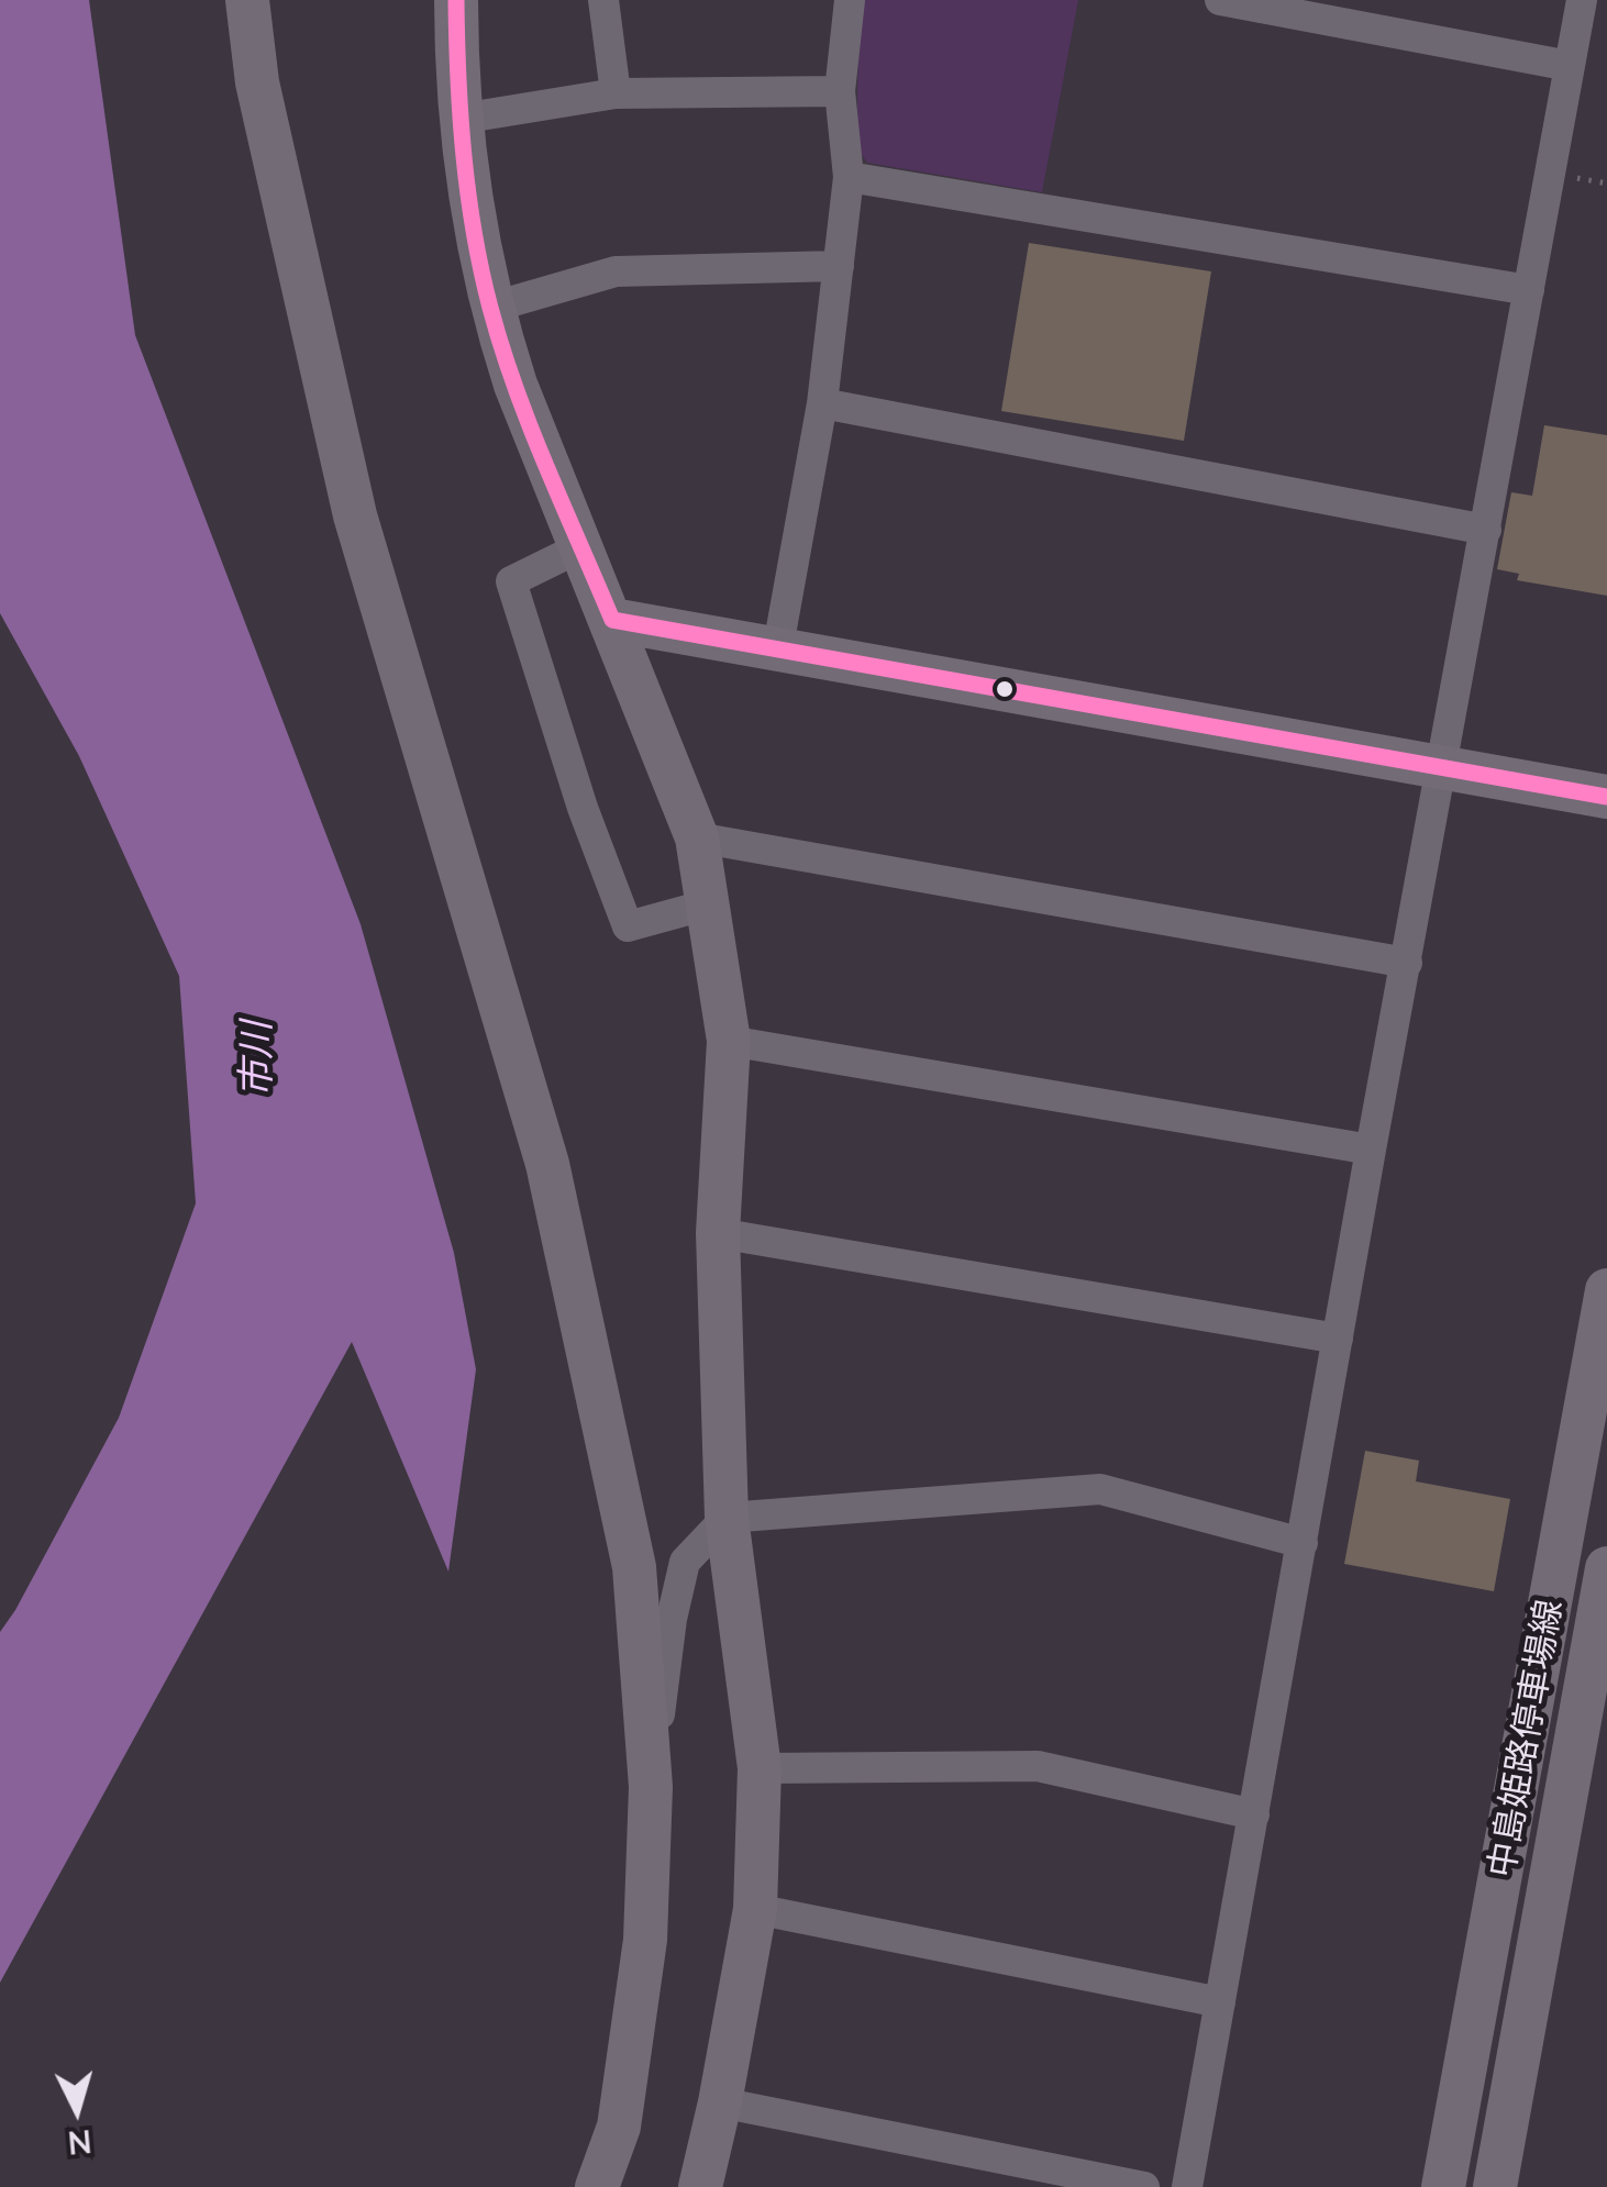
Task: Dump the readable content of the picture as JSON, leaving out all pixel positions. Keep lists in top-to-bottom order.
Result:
{
  "streets": {
    "street": ["中島姫路停車場線"]
  },
  "water": ["市川"],
  "north": "bottom"
}
